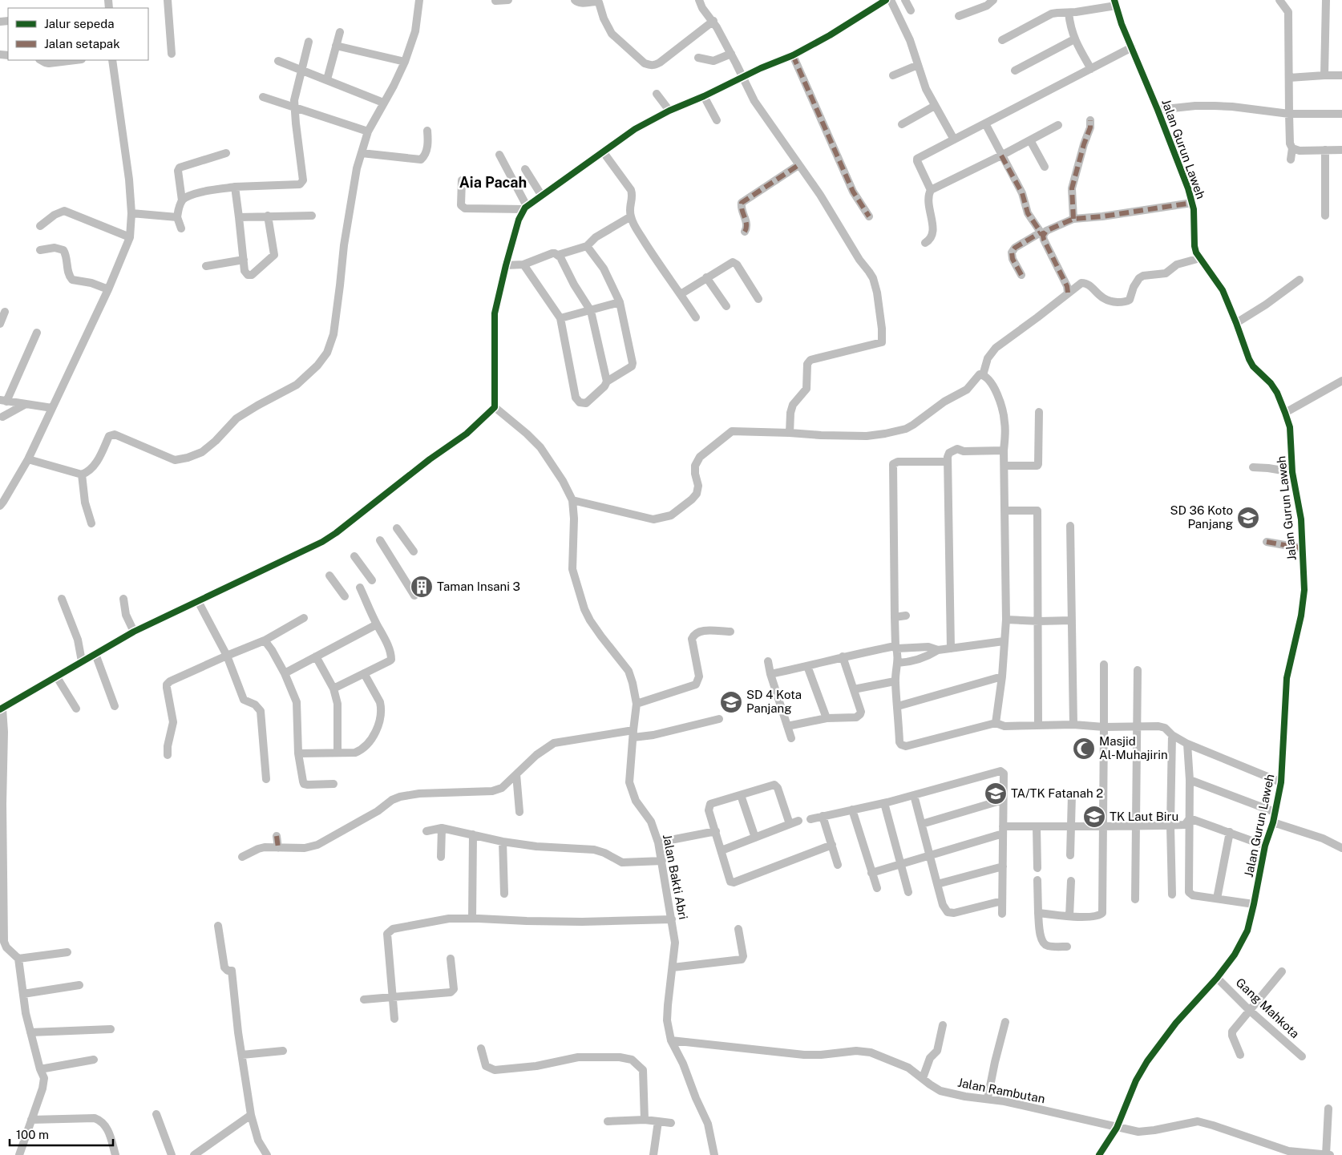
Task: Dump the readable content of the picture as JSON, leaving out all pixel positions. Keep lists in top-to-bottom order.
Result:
{
  "streets": {
    "street": [
      "Jalan Gurun Laweh",
      "Jalan Bakti Abri",
      "Gang Mahkota",
      "Jalan Rambutan"
    ]
  },
  "crossings": [
    ["Jalan Gurun Laweh", "Gang Mahkota"],
    ["Jalan Gurun Laweh", "Jalan Rambutan"],
    ["Jalan Bakti Abri", "Jalan Rambutan"]
  ],
  "districts": ["Aia Pacah"],
  "places": {
    "school or university": [
      "SD 36 Koto Panjang",
      "SD 4 Kota Panjang",
      "TA/TK Fatanah 2",
      "TK Laut Biru"
    ],
    "building": ["Taman Insani 3"],
    "mosque": ["Masjid Al-Muhajirin"]
  },
  "legend": ["Jalur sepeda", "Jalan setapak"],
  "scale_bar": "100 m"
}
